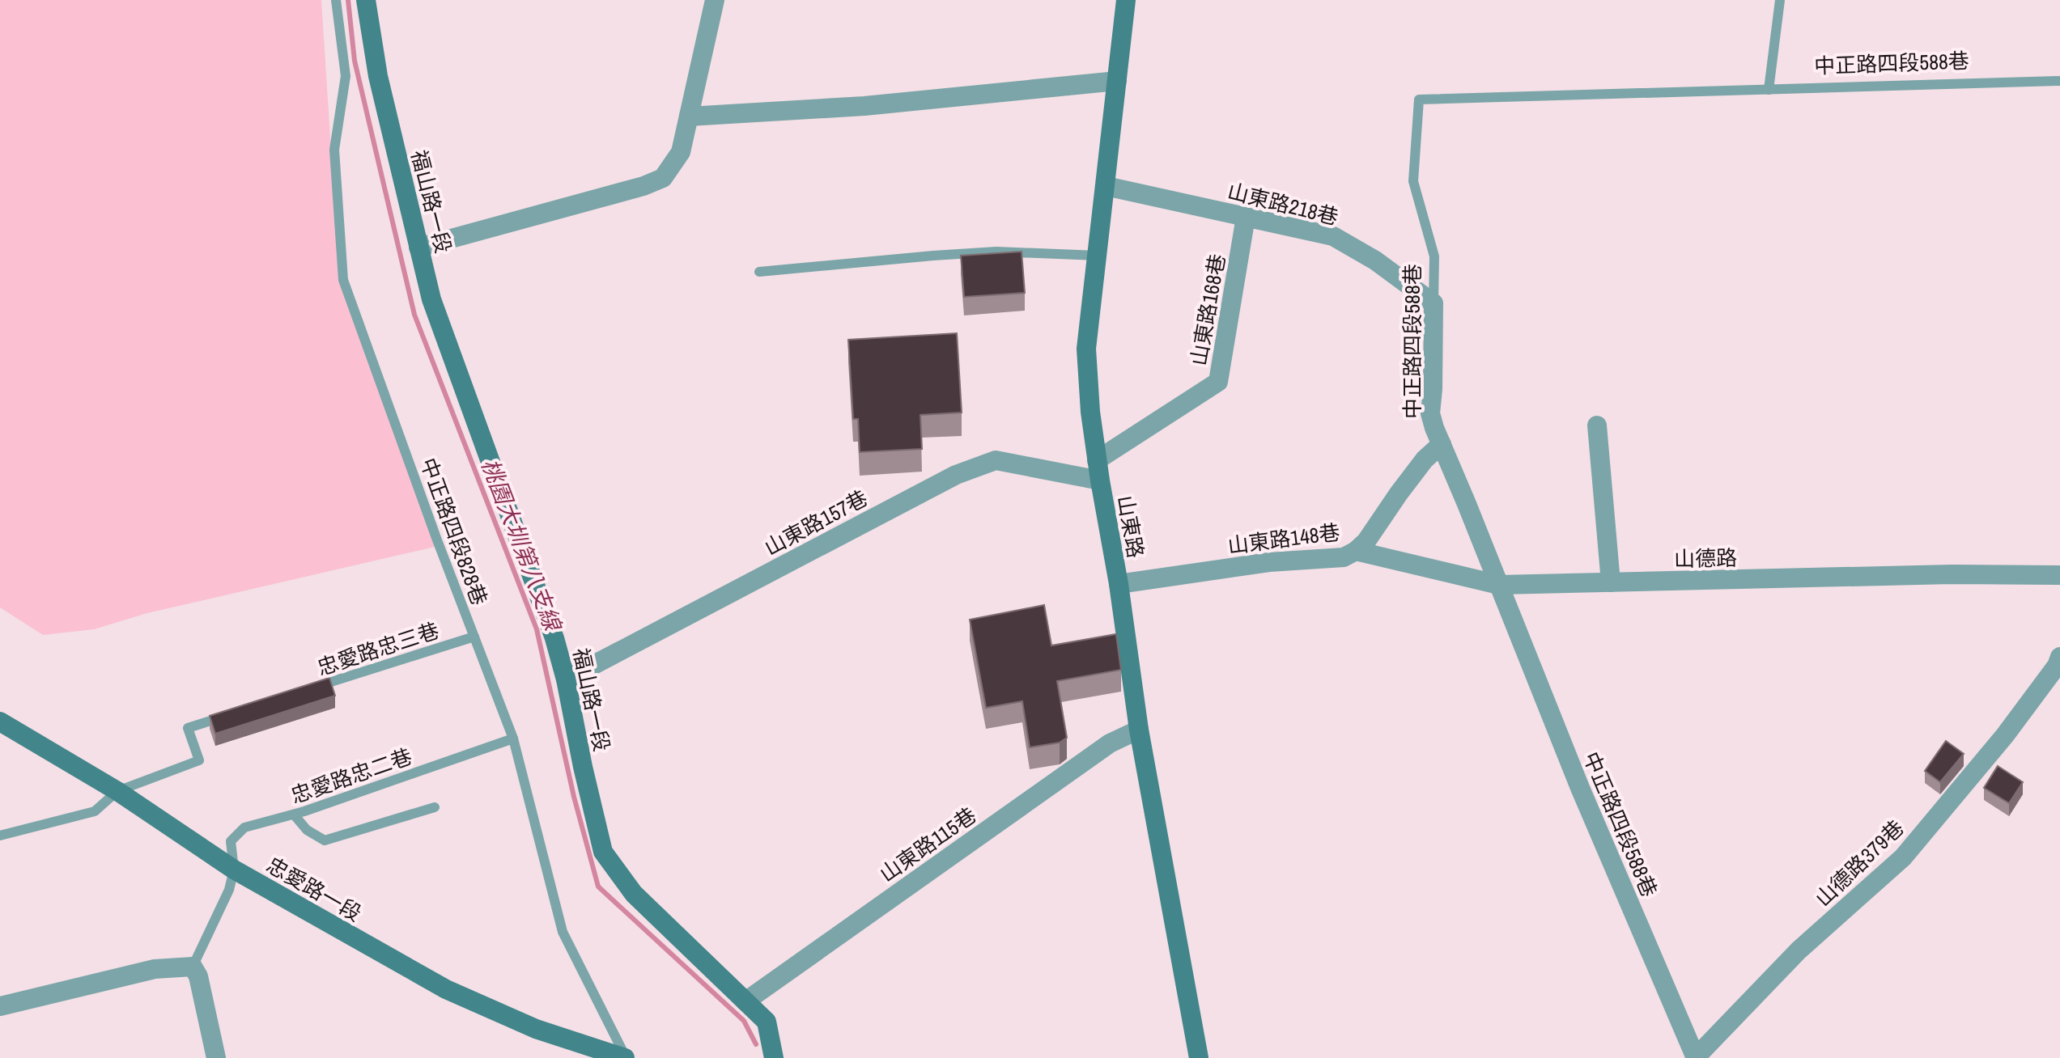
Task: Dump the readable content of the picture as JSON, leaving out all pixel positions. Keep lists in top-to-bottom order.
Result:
{
  "streets": {
    "street": [
      "中正路四段588巷",
      "福山路一段",
      "山東路218巷",
      "山東路168巷",
      "山東路157巷",
      "山東路",
      "山東路148巷",
      "山德路",
      "山東路115巷",
      "山德路379巷",
      "忠愛路一段"
    ],
    "lane": ["中正路四段828巷", "忠愛路忠三巷", "忠愛路忠二巷"]
  },
  "crossings": [
    ["中正路四段588巷", "山東路218巷"],
    ["中正路四段588巷", "山東路148巷"],
    ["中正路四段588巷", "山德路"],
    ["中正路四段588巷", "山德路379巷"],
    ["福山路一段", "山東路157巷"],
    ["福山路一段", "山東路115巷"],
    ["山東路218巷", "山東路168巷"],
    ["山東路218巷", "山東路"],
    ["山東路168巷", "山東路"],
    ["山東路157巷", "山東路"],
    ["山東路", "山東路148巷"],
    ["山東路", "山東路115巷"],
    ["中正路四段828巷", "忠愛路忠三巷"],
    ["中正路四段828巷", "忠愛路忠二巷"],
    ["中正路四段828巷", "忠愛路一段"],
    ["山東路148巷", "山德路"],
    ["忠愛路忠二巷", "忠愛路一段"]
  ],
  "water": ["桃園大圳第八支線"]
}
